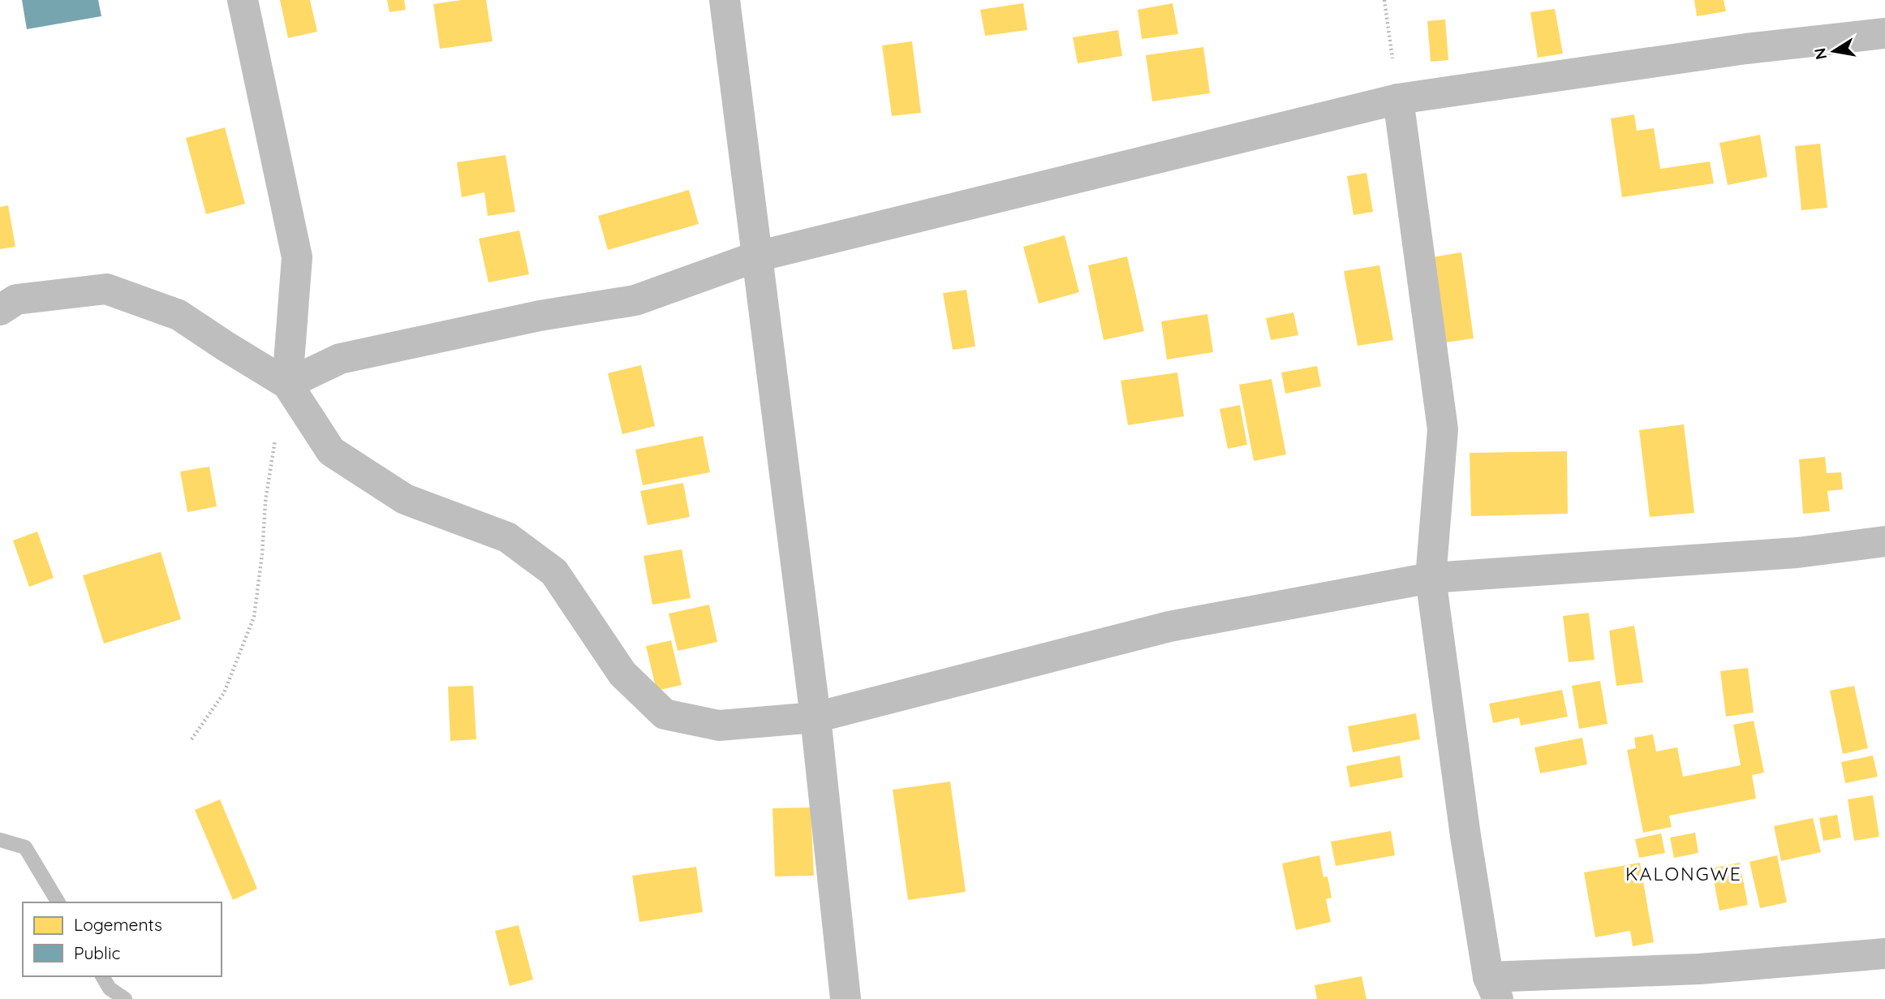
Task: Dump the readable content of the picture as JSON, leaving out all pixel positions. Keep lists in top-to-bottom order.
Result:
{
  "districts": ["KALONGWE"],
  "legend": ["Logements", "Public"],
  "north": "left"
}
